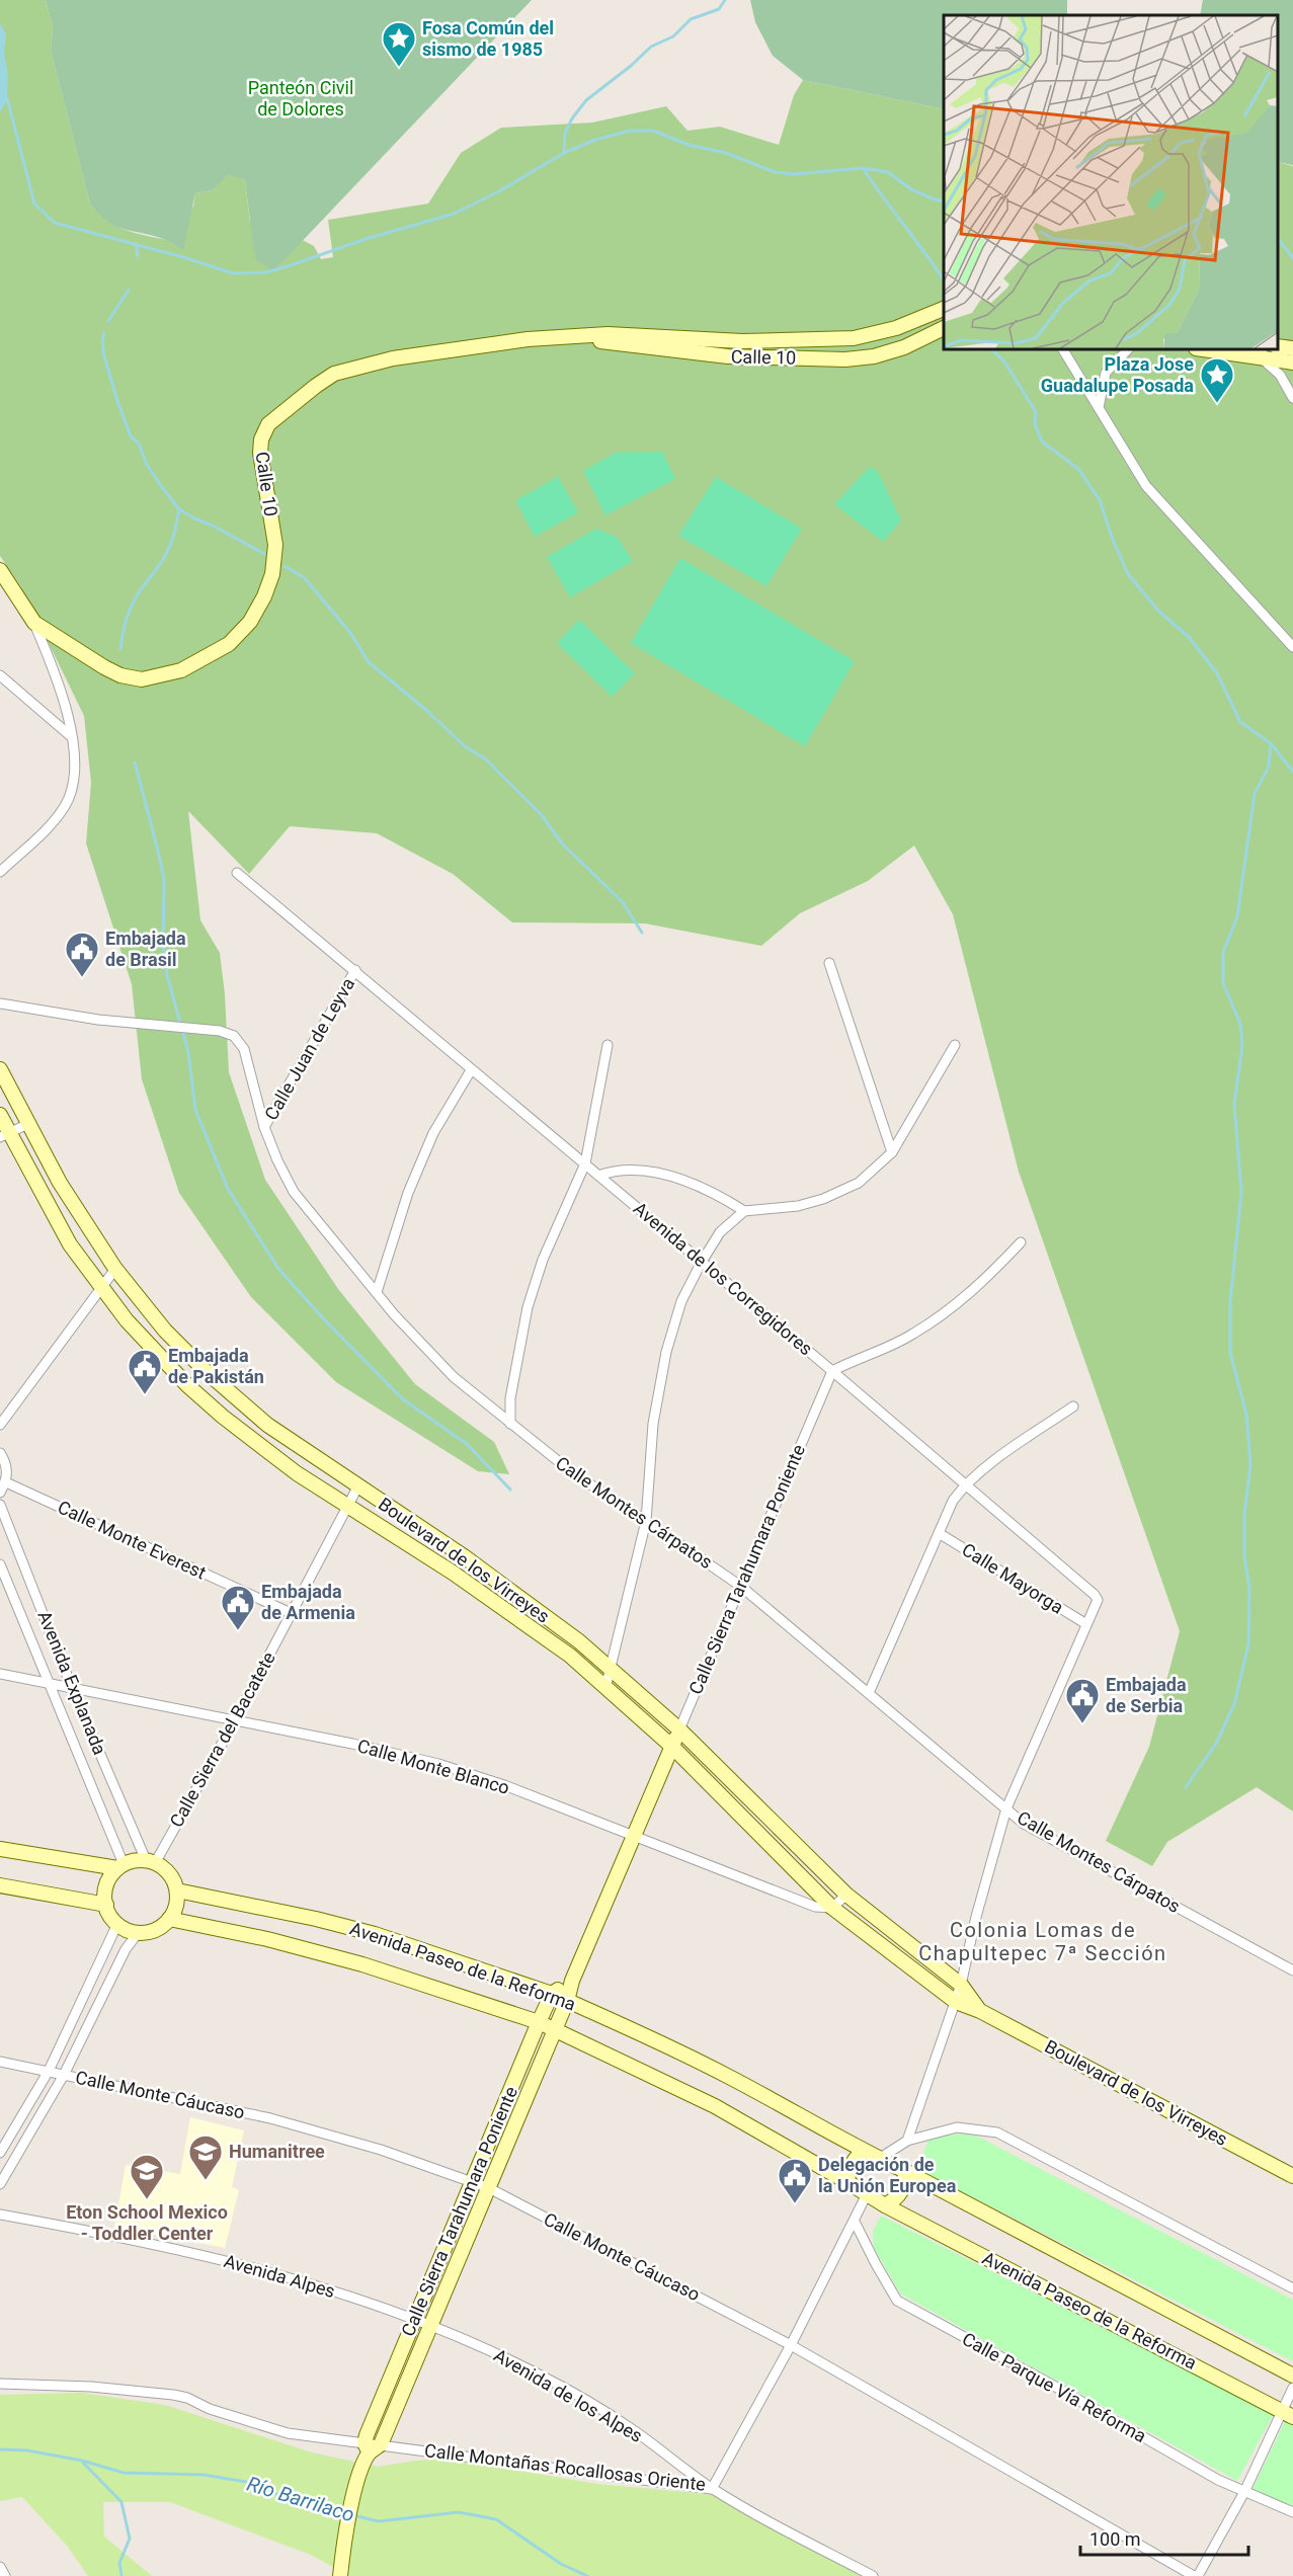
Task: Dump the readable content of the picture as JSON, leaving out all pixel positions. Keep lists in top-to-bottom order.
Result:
{
  "streets": {
    "street": [
      "Calle 10",
      "Calle Juan de Leyva",
      "Avenida de los Corregidores",
      "Calle Montes Cárpatos",
      "Calle Monte Everest",
      "Boulevard de los Virreyes",
      "Calle Sierra Tarahumara Poniente",
      "Calle Mayorga",
      "Avenida Explanada",
      "Calle Sierra del Bacatete",
      "Calle Monte Blanco",
      "Avenida Paseo de la Reforma",
      "Calle Monte Cáucaso",
      "Avenida Alpes",
      "Calle Parque Vía Reforma",
      "Avenida de los Alpes",
      "Calle Montañas Rocallosas Oriente"
    ]
  },
  "crossings": [
    ["Calle Juan de Leyva", "Avenida de los Corregidores"],
    ["Calle Juan de Leyva", "Calle Montes Cárpatos"],
    ["Avenida de los Corregidores", "Calle Sierra Tarahumara Poniente"],
    ["Avenida de los Corregidores", "Calle Mayorga"],
    ["Calle Montes Cárpatos", "Calle Sierra Tarahumara Poniente"],
    ["Calle Monte Everest", "Calle Sierra del Bacatete"],
    ["Boulevard de los Virreyes", "Calle Sierra Tarahumara Poniente"],
    ["Boulevard de los Virreyes", "Calle Sierra del Bacatete"],
    ["Boulevard de los Virreyes", "Calle Monte Blanco"],
    ["Calle Sierra Tarahumara Poniente", "Calle Monte Blanco"],
    ["Calle Sierra Tarahumara Poniente", "Avenida Paseo de la Reforma"],
    ["Calle Sierra Tarahumara Poniente", "Calle Monte Cáucaso"],
    ["Calle Sierra Tarahumara Poniente", "Avenida Alpes"],
    ["Calle Sierra Tarahumara Poniente", "Avenida de los Alpes"],
    ["Calle Sierra Tarahumara Poniente", "Calle Montañas Rocallosas Oriente"],
    ["Avenida Explanada", "Calle Sierra del Bacatete"],
    ["Avenida Explanada", "Calle Monte Blanco"],
    ["Avenida Explanada", "Avenida Paseo de la Reforma"],
    ["Calle Sierra del Bacatete", "Calle Monte Blanco"],
    ["Calle Sierra del Bacatete", "Avenida Paseo de la Reforma"],
    ["Avenida Paseo de la Reforma", "Calle Montañas Rocallosas Oriente"],
    ["Calle Monte Cáucaso", "Calle Montañas Rocallosas Oriente"],
    ["Avenida Alpes", "Avenida de los Alpes"],
    ["Calle Parque Vía Reforma", "Calle Montañas Rocallosas Oriente"],
    ["Avenida de los Alpes", "Calle Montañas Rocallosas Oriente"]
  ],
  "districts": ["Colonia Lomas de Chapultepec 7ª Sección"],
  "water": ["Río Barrilaco"],
  "parks": ["Panteón Civil de Dolores"],
  "places": {
    "place": ["Fosa Común del sismo de 1985", "Plaza Jose Guadalupe Posada"],
    "public building": [
      "Embajada de Brasil",
      "Embajada de Pakistán",
      "Embajada de Armenia",
      "Embajada de Serbia",
      "Delegación de la Unión Europea"
    ],
    "school or university": ["Humanitree", "Eton School Mexico - Toddler Center"]
  },
  "scale_bar": "100 m"
}
